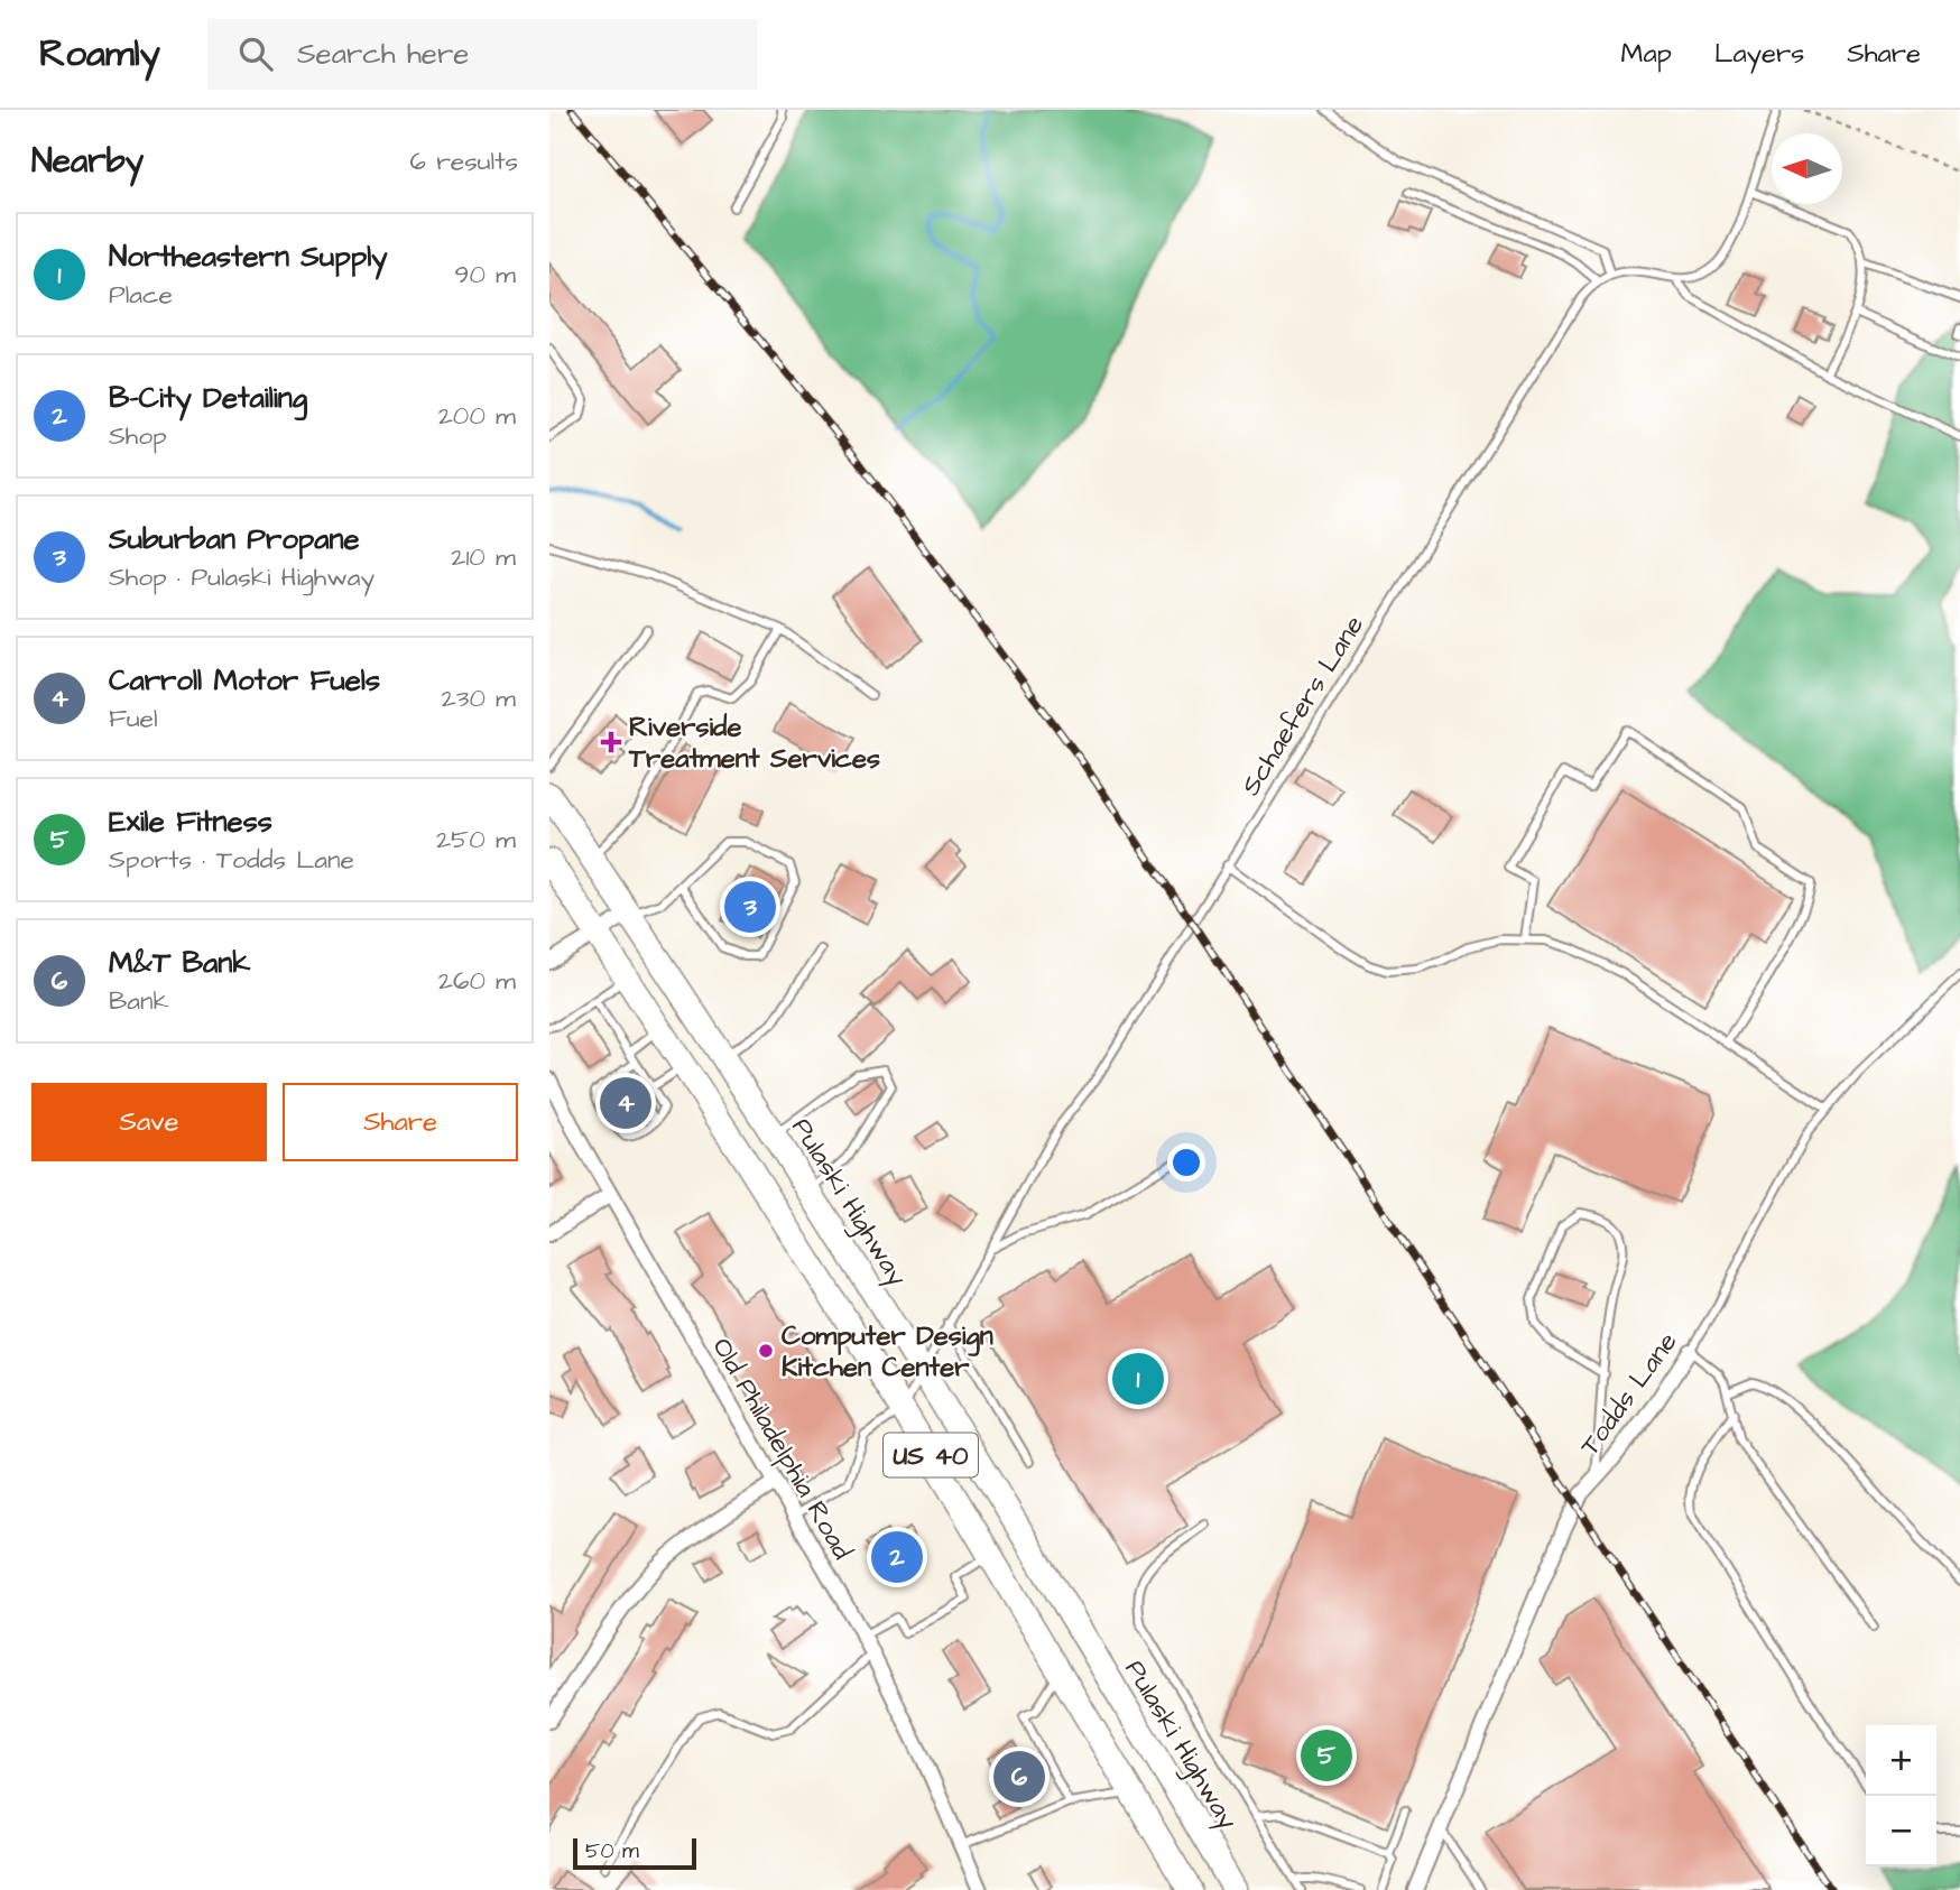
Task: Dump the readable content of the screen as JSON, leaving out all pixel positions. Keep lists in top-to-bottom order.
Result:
{
  "streets": {
    "highway": ["Pulaski Highway", "US 40"],
    "street": ["Todds Lane", "Old Philadelphia Road"],
    "lane": ["Schaefers Lane"]
  },
  "crossings": [
    ["Schaefers Lane", "Pulaski Highway"],
    ["Schaefers Lane", "US 40"]
  ],
  "places": {
    "health": ["Riverside Treatment Services"],
    "other": ["Computer Design Kitchen Center"]
  },
  "scale_bar": "50 m",
  "north": "left",
  "page": {
    "header": "Roamly",
    "search": "Search here",
    "nav": ["Map", "Layers", "Share"],
    "heading": ["Nearby", "6 results"],
    "list": [
      {
        "mark": "1",
        "name": "Northeastern Supply",
        "note": "Place",
        "value": "90 m"
      },
      {
        "mark": "2",
        "name": "B-City Detailing",
        "note": "Shop",
        "value": "200 m"
      },
      {
        "mark": "3",
        "name": "Suburban Propane",
        "note": "Shop · Pulaski Highway",
        "value": "210 m"
      },
      {
        "mark": "4",
        "name": "Carroll Motor Fuels",
        "note": "Fuel",
        "value": "230 m"
      },
      {
        "mark": "5",
        "name": "Exile Fitness",
        "note": "Sports · Todds Lane",
        "value": "250 m"
      },
      {
        "mark": "6",
        "name": "M&T Bank",
        "note": "Bank",
        "value": "260 m"
      }
    ],
    "pins": [
      "3",
      "4",
      "1",
      "2",
      "5",
      "6"
    ],
    "buttons": ["Save", "Share"],
    "map_buttons": ["+", "−"],
    "scale": "50 m"
  }
}
